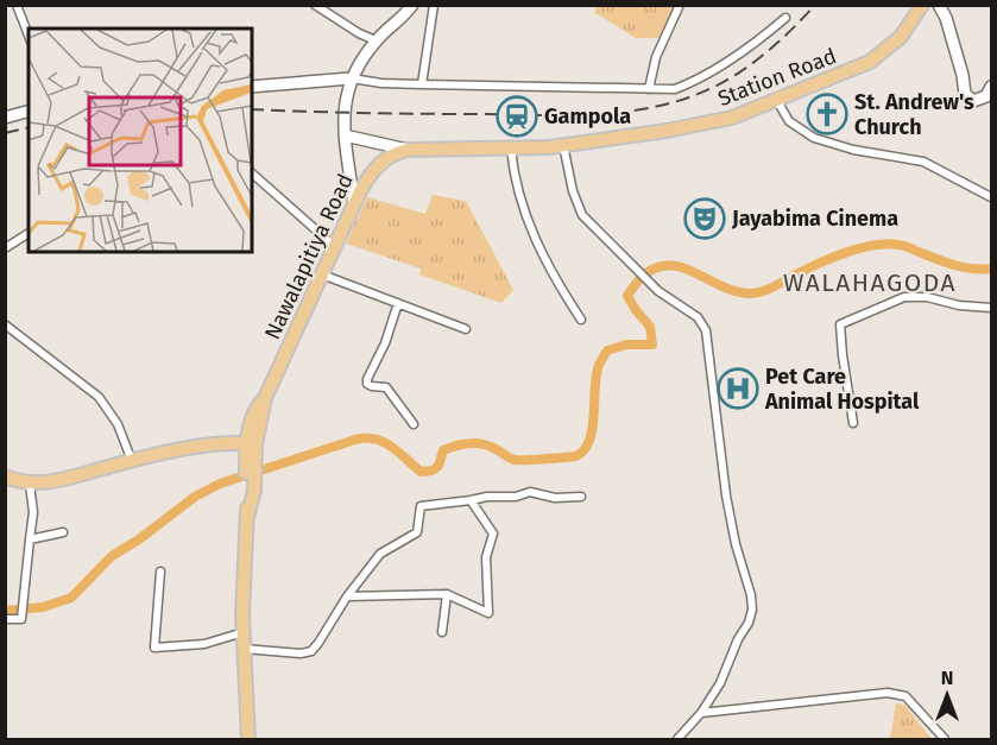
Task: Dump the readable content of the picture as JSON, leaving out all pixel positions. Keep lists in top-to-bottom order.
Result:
{
  "streets": {
    "main road": ["Station Road", "Nawalapitiya Road"]
  },
  "crossings": [
    ["Station Road", "Nawalapitiya Road"]
  ],
  "districts": ["WALAHAGODA"],
  "places": {
    "church": ["St. Andrew's Church"],
    "station": ["Gampola"],
    "theatre": ["Jayabima Cinema"],
    "hospital": ["Pet Care Animal Hospital"]
  },
  "north": "top"
}
